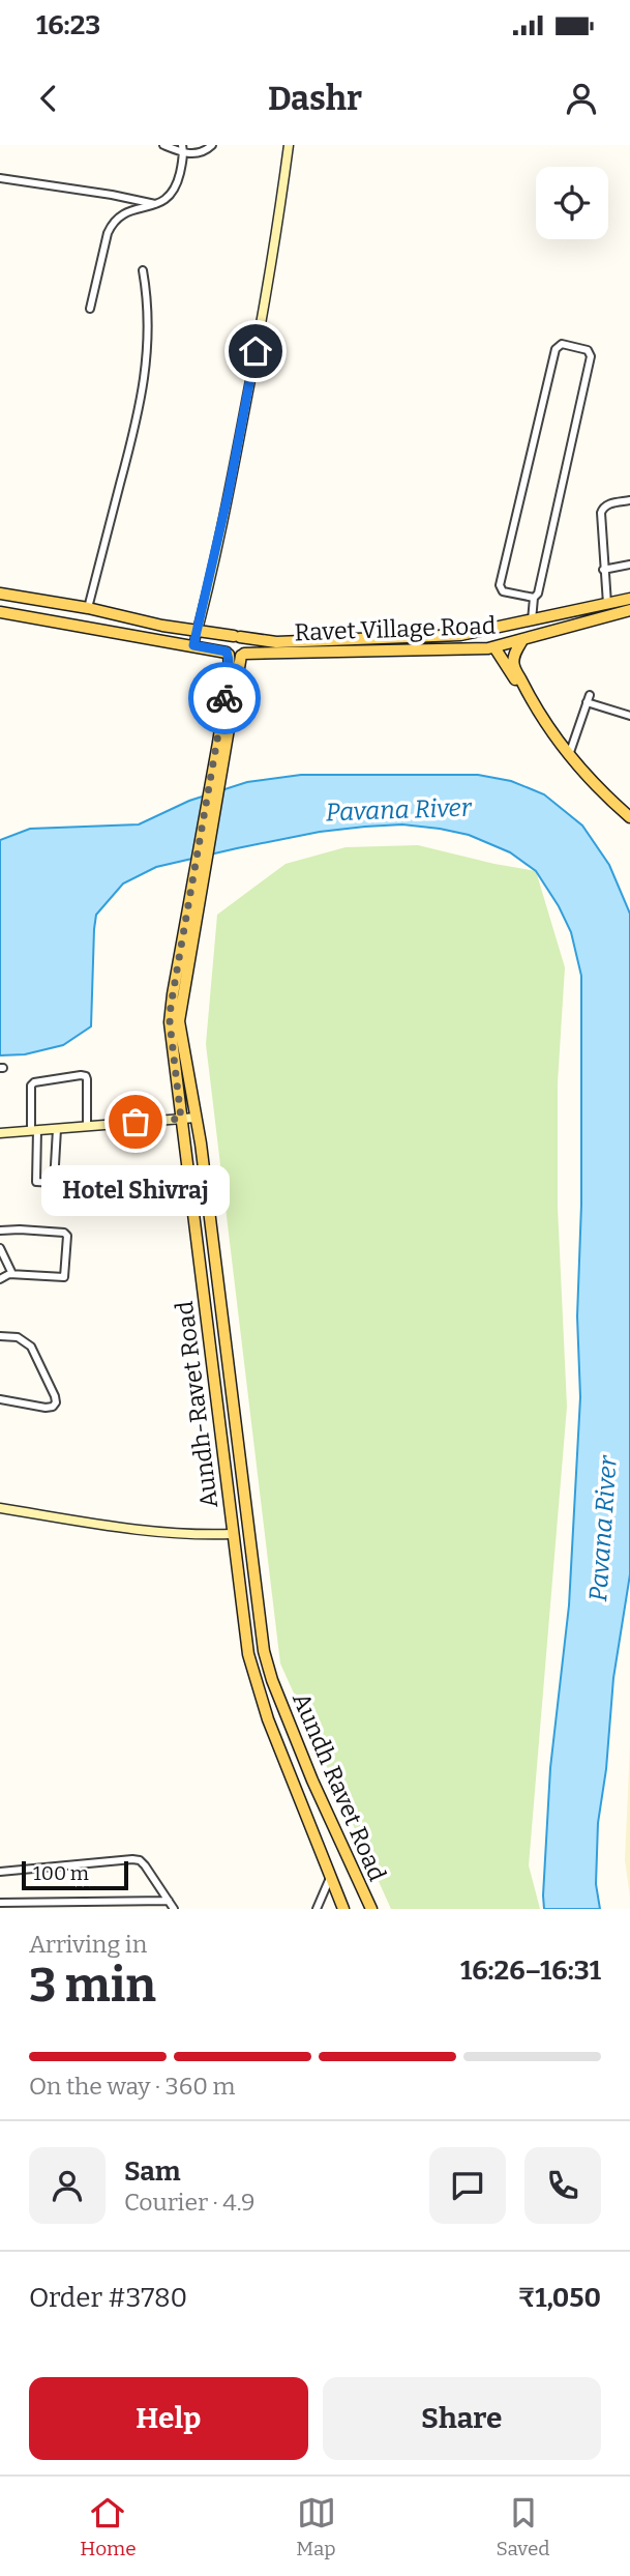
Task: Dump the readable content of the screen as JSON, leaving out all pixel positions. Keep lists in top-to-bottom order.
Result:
{
  "streets": {
    "main road": ["Ravet Village Road", "Aundh-Ravet Road", "Aundh Ravet Road"]
  },
  "crossings": [
    ["Aundh-Ravet Road", "Aundh Ravet Road"]
  ],
  "water": ["Pavana River"],
  "places": ["Hotel Shivraj"],
  "scale_bar": "100 m",
  "page": {
    "status": "16:23",
    "header": "Dashr",
    "bubble": "Hotel Shivraj",
    "scale": "100 m",
    "heading": ["3 min", "Arriving in", "16:26–16:31"],
    "panel": [
      "Sam",
      "Courier · 4.9",
      "Order #3780",
      "₹1,050"
    ],
    "bar": "On the way · 360 m",
    "buttons": ["Help", "Share"],
    "tabs": ["Home", "Map", "Saved"]
  }
}
